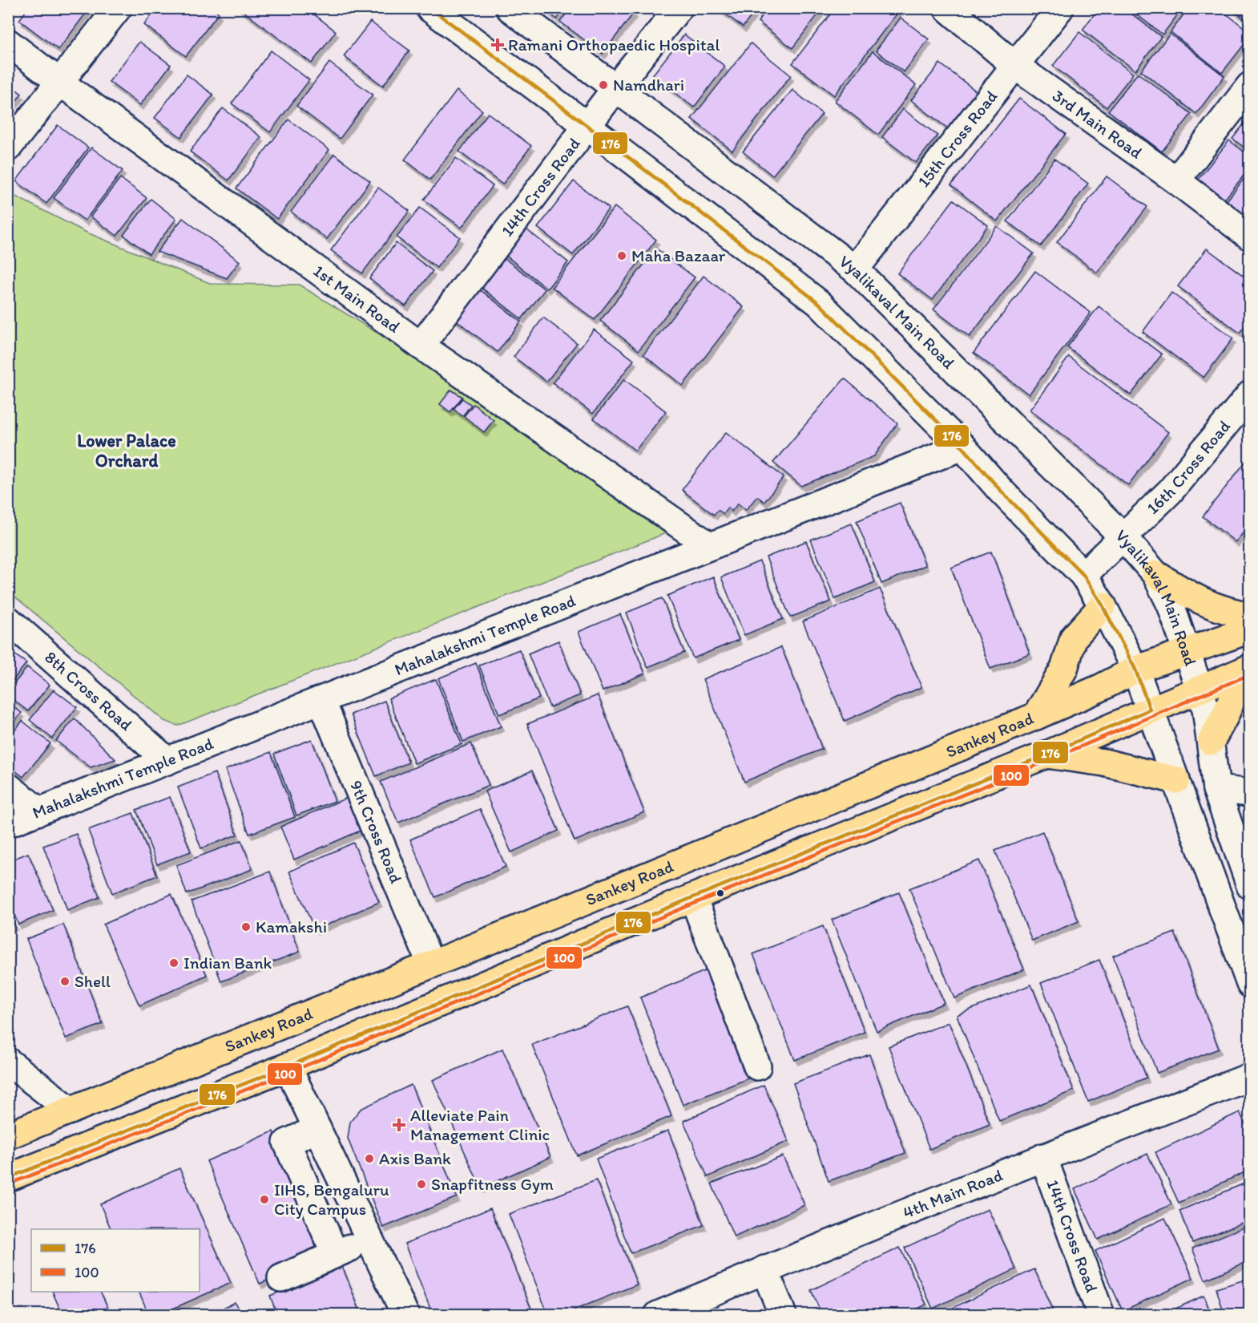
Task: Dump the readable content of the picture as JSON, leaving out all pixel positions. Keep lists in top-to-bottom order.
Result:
{
  "streets": {
    "main road": ["Sankey Road"],
    "street": [
      "3rd Main Road",
      "15th Cross Road",
      "14th Cross Road",
      "1st Main Road",
      "Vyalikaval Main Road",
      "16th Cross Road",
      "Mahalakshmi Temple Road",
      "8th Cross Road",
      "9th Cross Road",
      "4th Main Road"
    ]
  },
  "crossings": [
    ["3rd Main Road", "15th Cross Road"],
    ["15th Cross Road", "Vyalikaval Main Road"],
    ["14th Cross Road", "1st Main Road"],
    ["14th Cross Road", "Vyalikaval Main Road"],
    ["14th Cross Road", "4th Main Road"],
    ["1st Main Road", "Mahalakshmi Temple Road"],
    ["Vyalikaval Main Road", "16th Cross Road"],
    ["Vyalikaval Main Road", "Sankey Road"],
    ["Mahalakshmi Temple Road", "8th Cross Road"],
    ["Mahalakshmi Temple Road", "9th Cross Road"],
    ["Sankey Road", "9th Cross Road"]
  ],
  "districts": ["Lower Palace Orchard"],
  "places": {
    "health": ["Ramani Orthopaedic Hospital", "Alleviate Pain Management Clinic"],
    "other": [
      "Namdhari",
      "Maha Bazaar",
      "Kamakshi",
      "Indian Bank",
      "Shell",
      "Axis Bank",
      "Snapfitness Gym",
      "IIHS, Bengaluru City Campus"
    ]
  },
  "lines": ["transit line 176", "transit line 100"],
  "legend": ["176", "100"]
}
